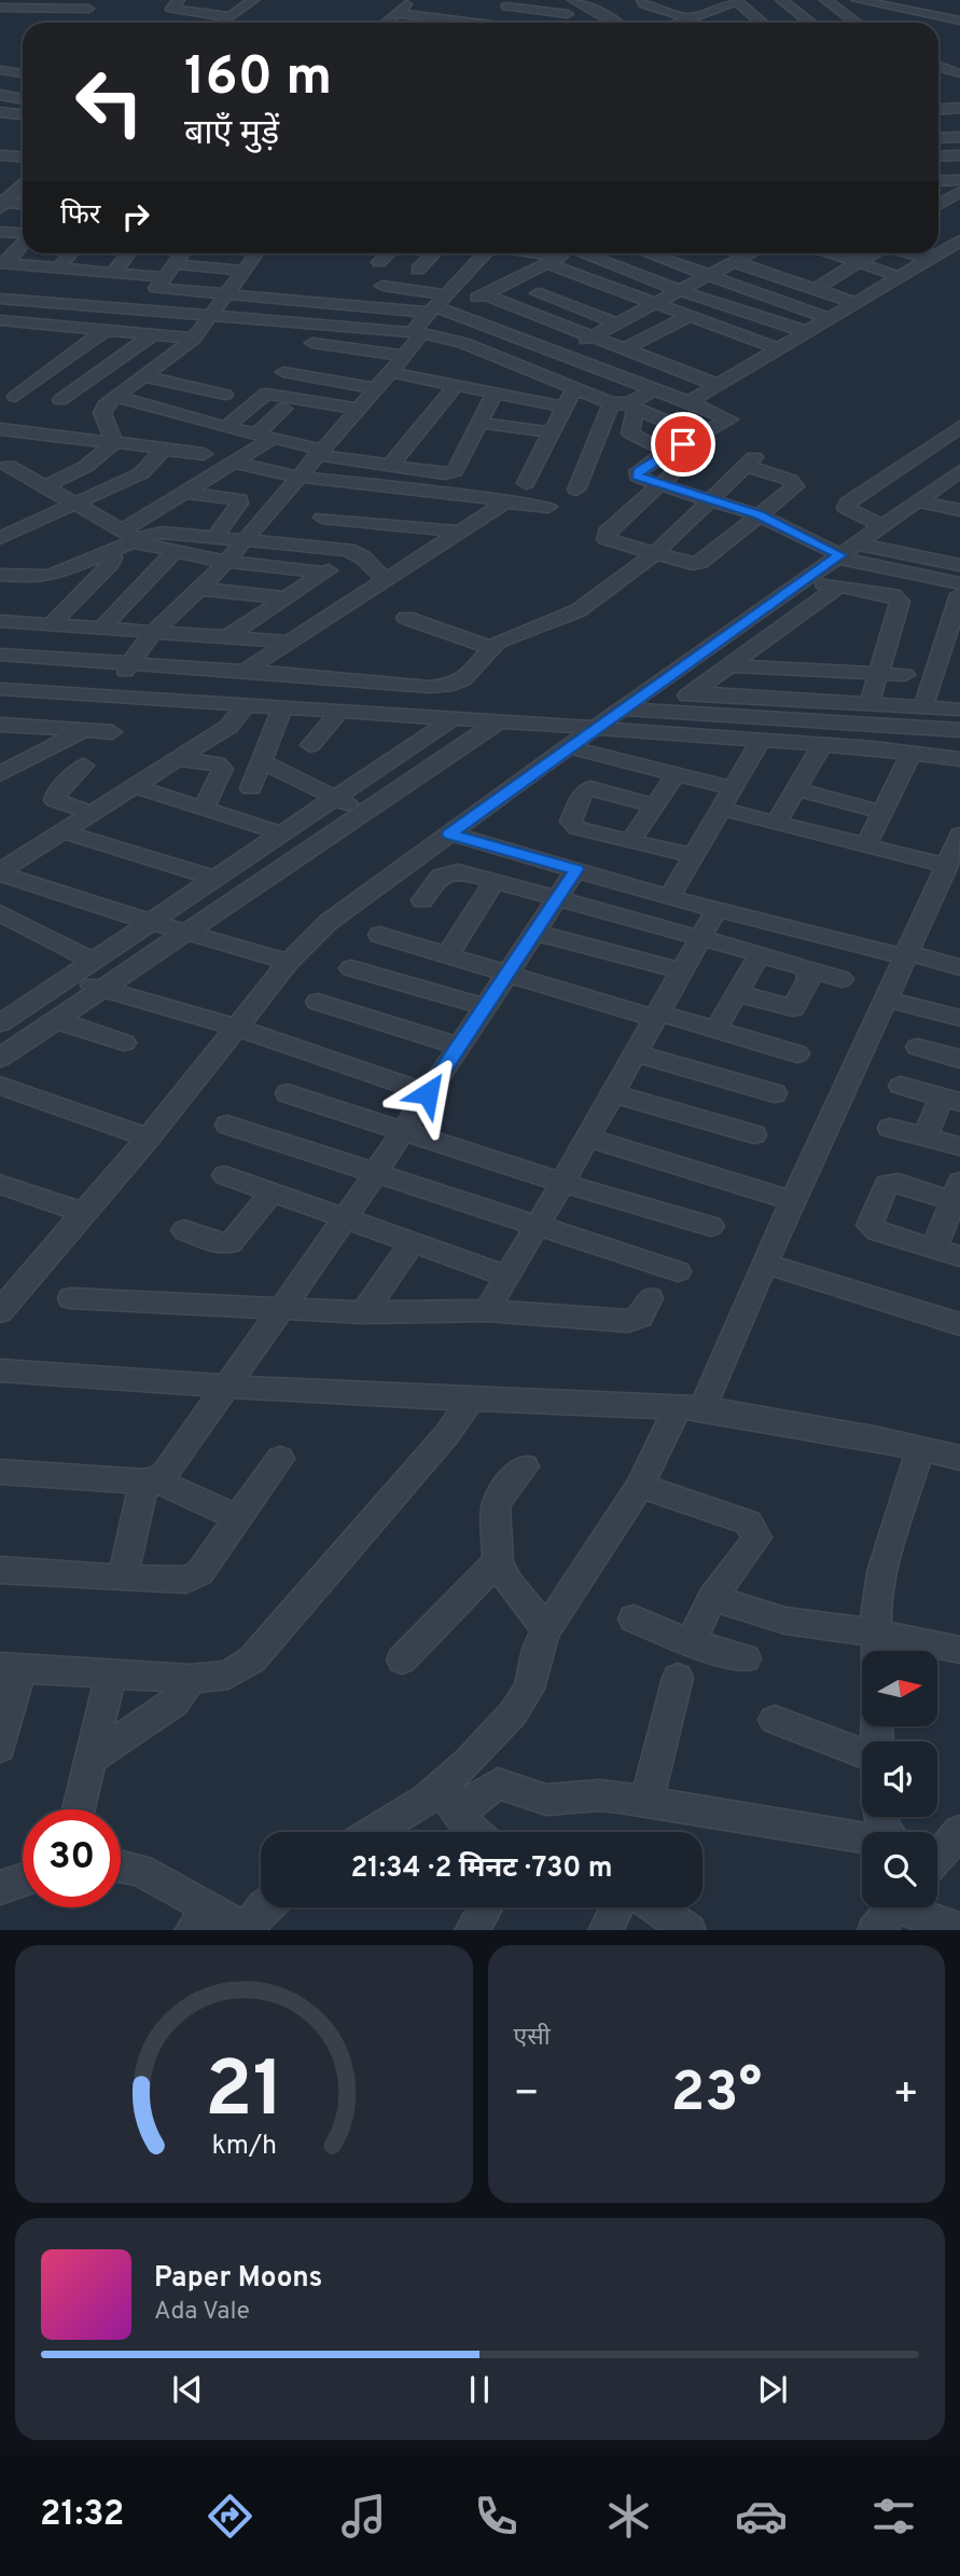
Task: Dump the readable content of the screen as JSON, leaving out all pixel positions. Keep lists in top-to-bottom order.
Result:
{
  "north": "right",
  "page": {
    "turn": ["160 m", "बाएँ मुड़ें"],
    "then": "फिर",
    "limit": "30",
    "trip": "21:34 · 2 मिनट · 730 m",
    "tile": "एसी",
    "heat": ["−", "23°", "+"],
    "song": ["Paper Moons", "Ada Vale"],
    "tabs": "21:32",
    "gauge": ["21", "km/h"]
  }
}
